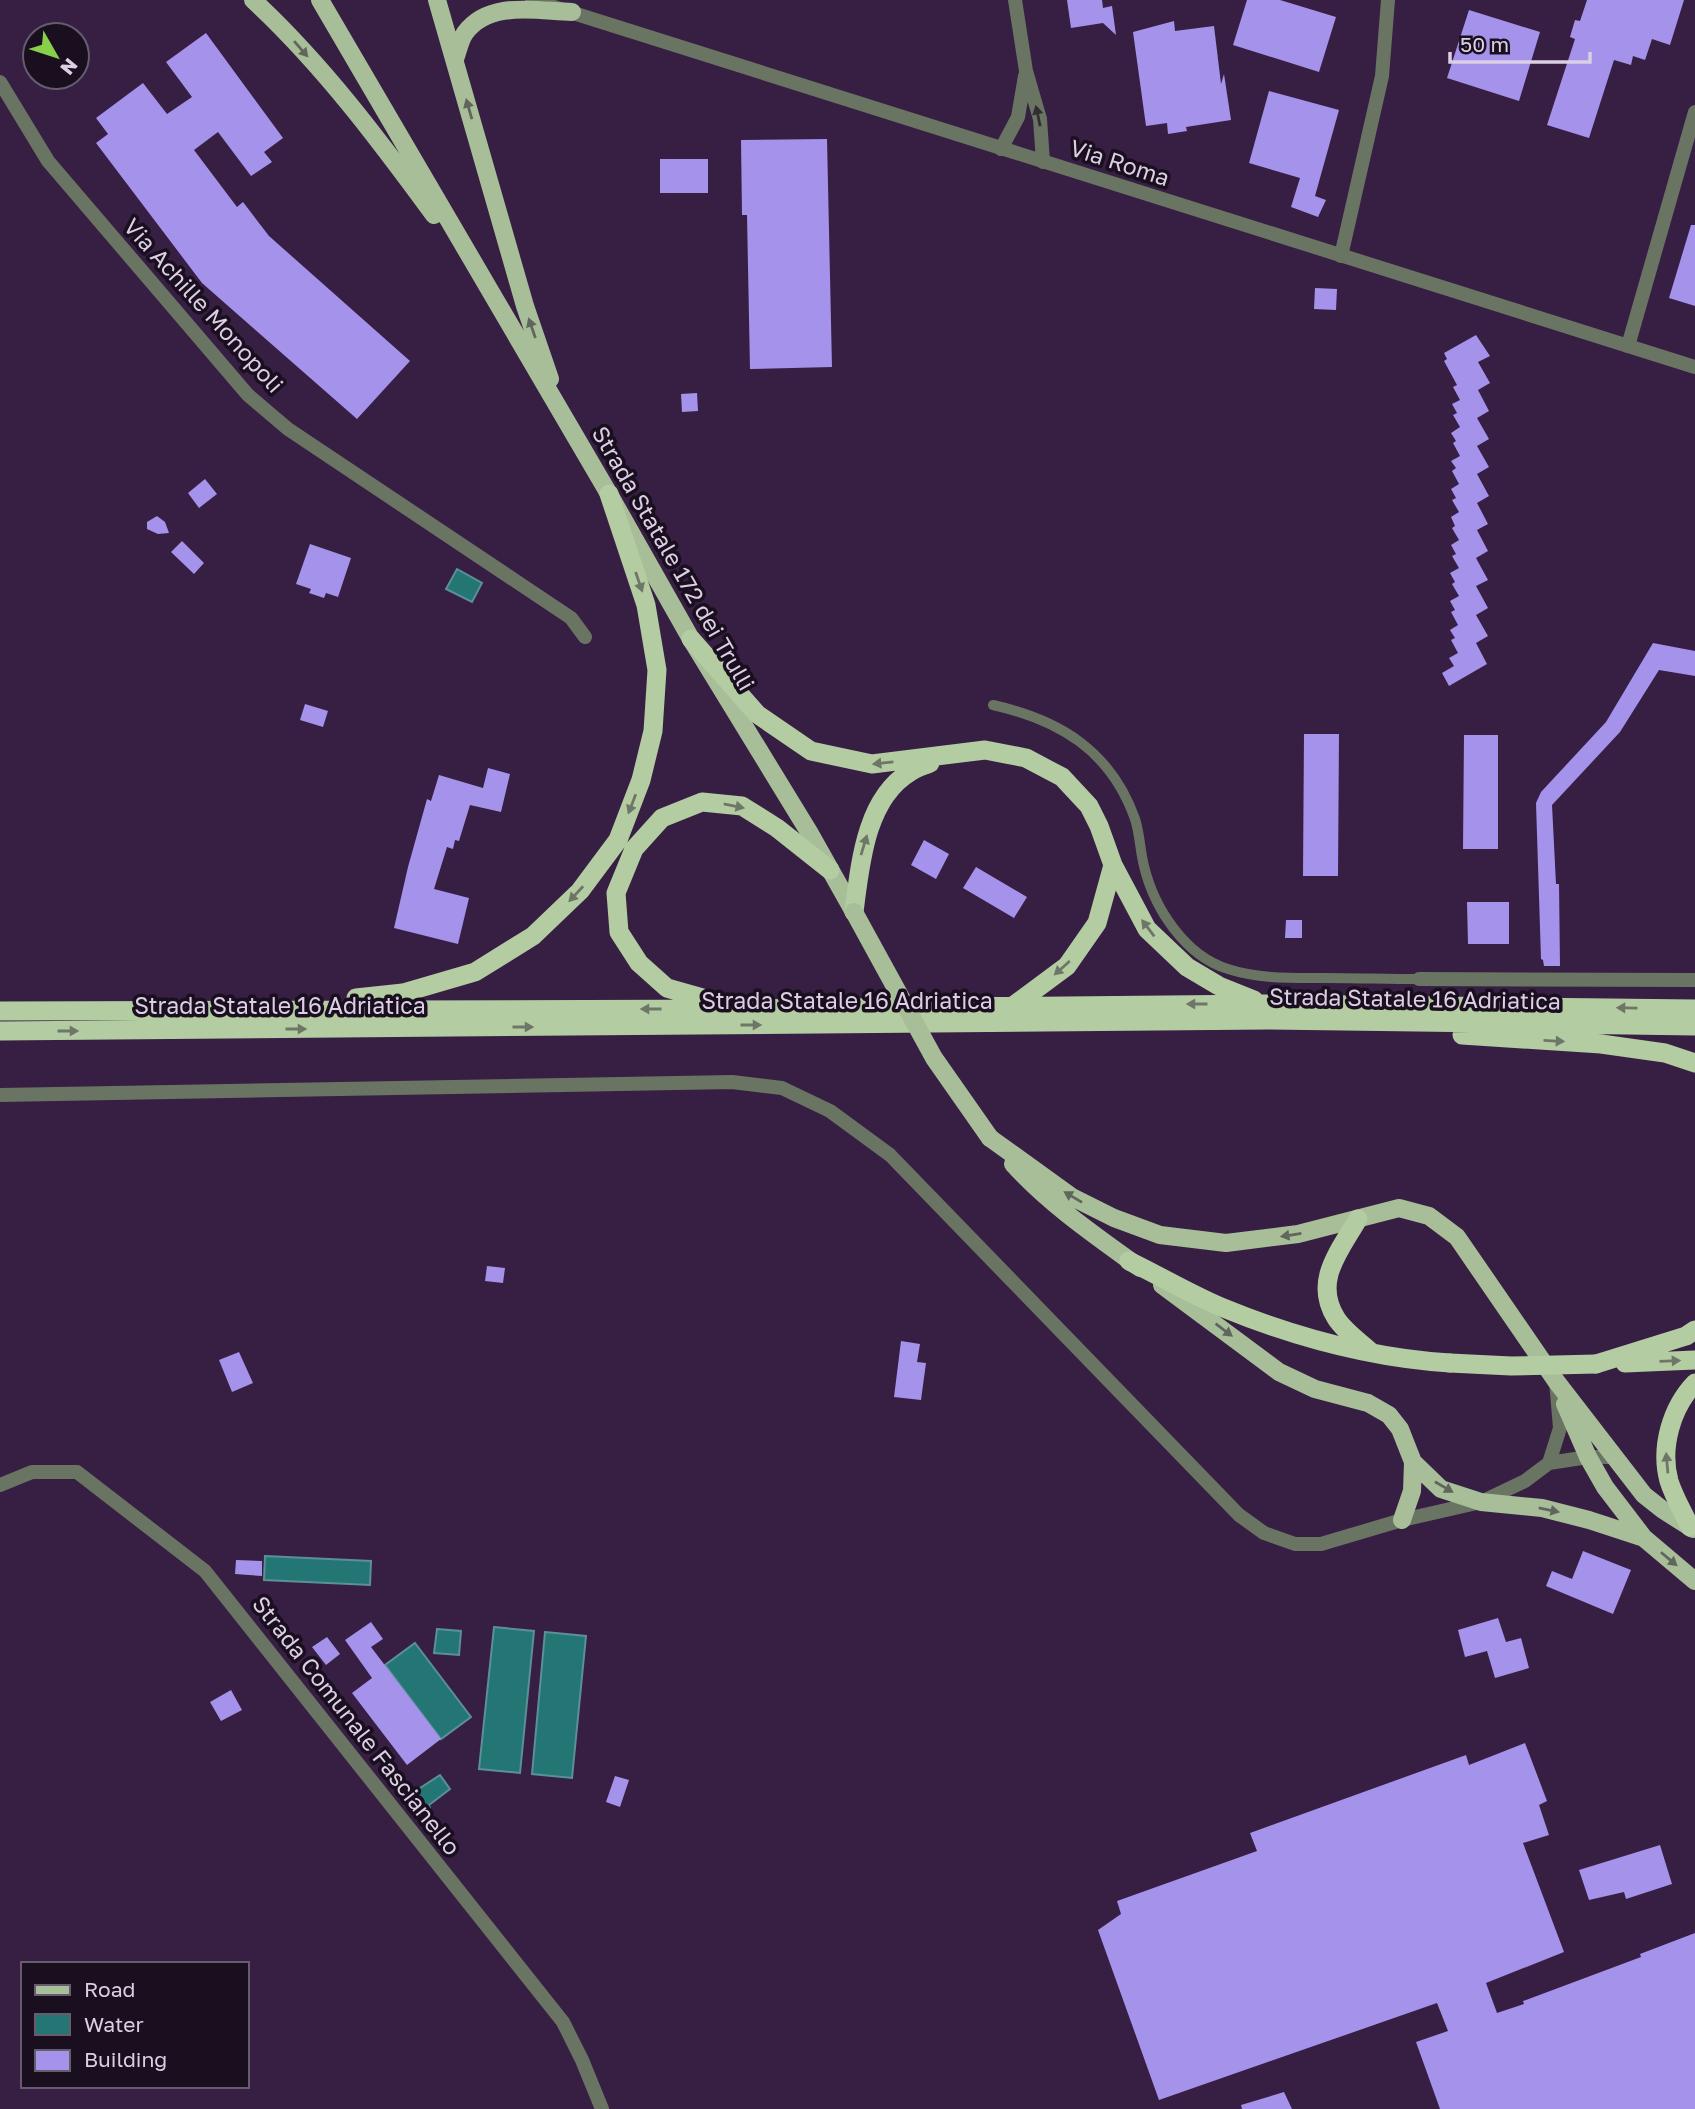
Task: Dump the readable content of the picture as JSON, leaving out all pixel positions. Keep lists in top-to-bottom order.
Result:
{
  "streets": {
    "highway": ["Strada Statale 16 Adriatica"],
    "main road": ["Strada Statale 172 dei Trulli"],
    "street": ["Via Roma", "Via Achille Monopoli", "Strada Comunale Fascianello"]
  },
  "legend": ["Road", "Water", "Building"],
  "scale_bar": "50 m",
  "north": "bottom right"
}
